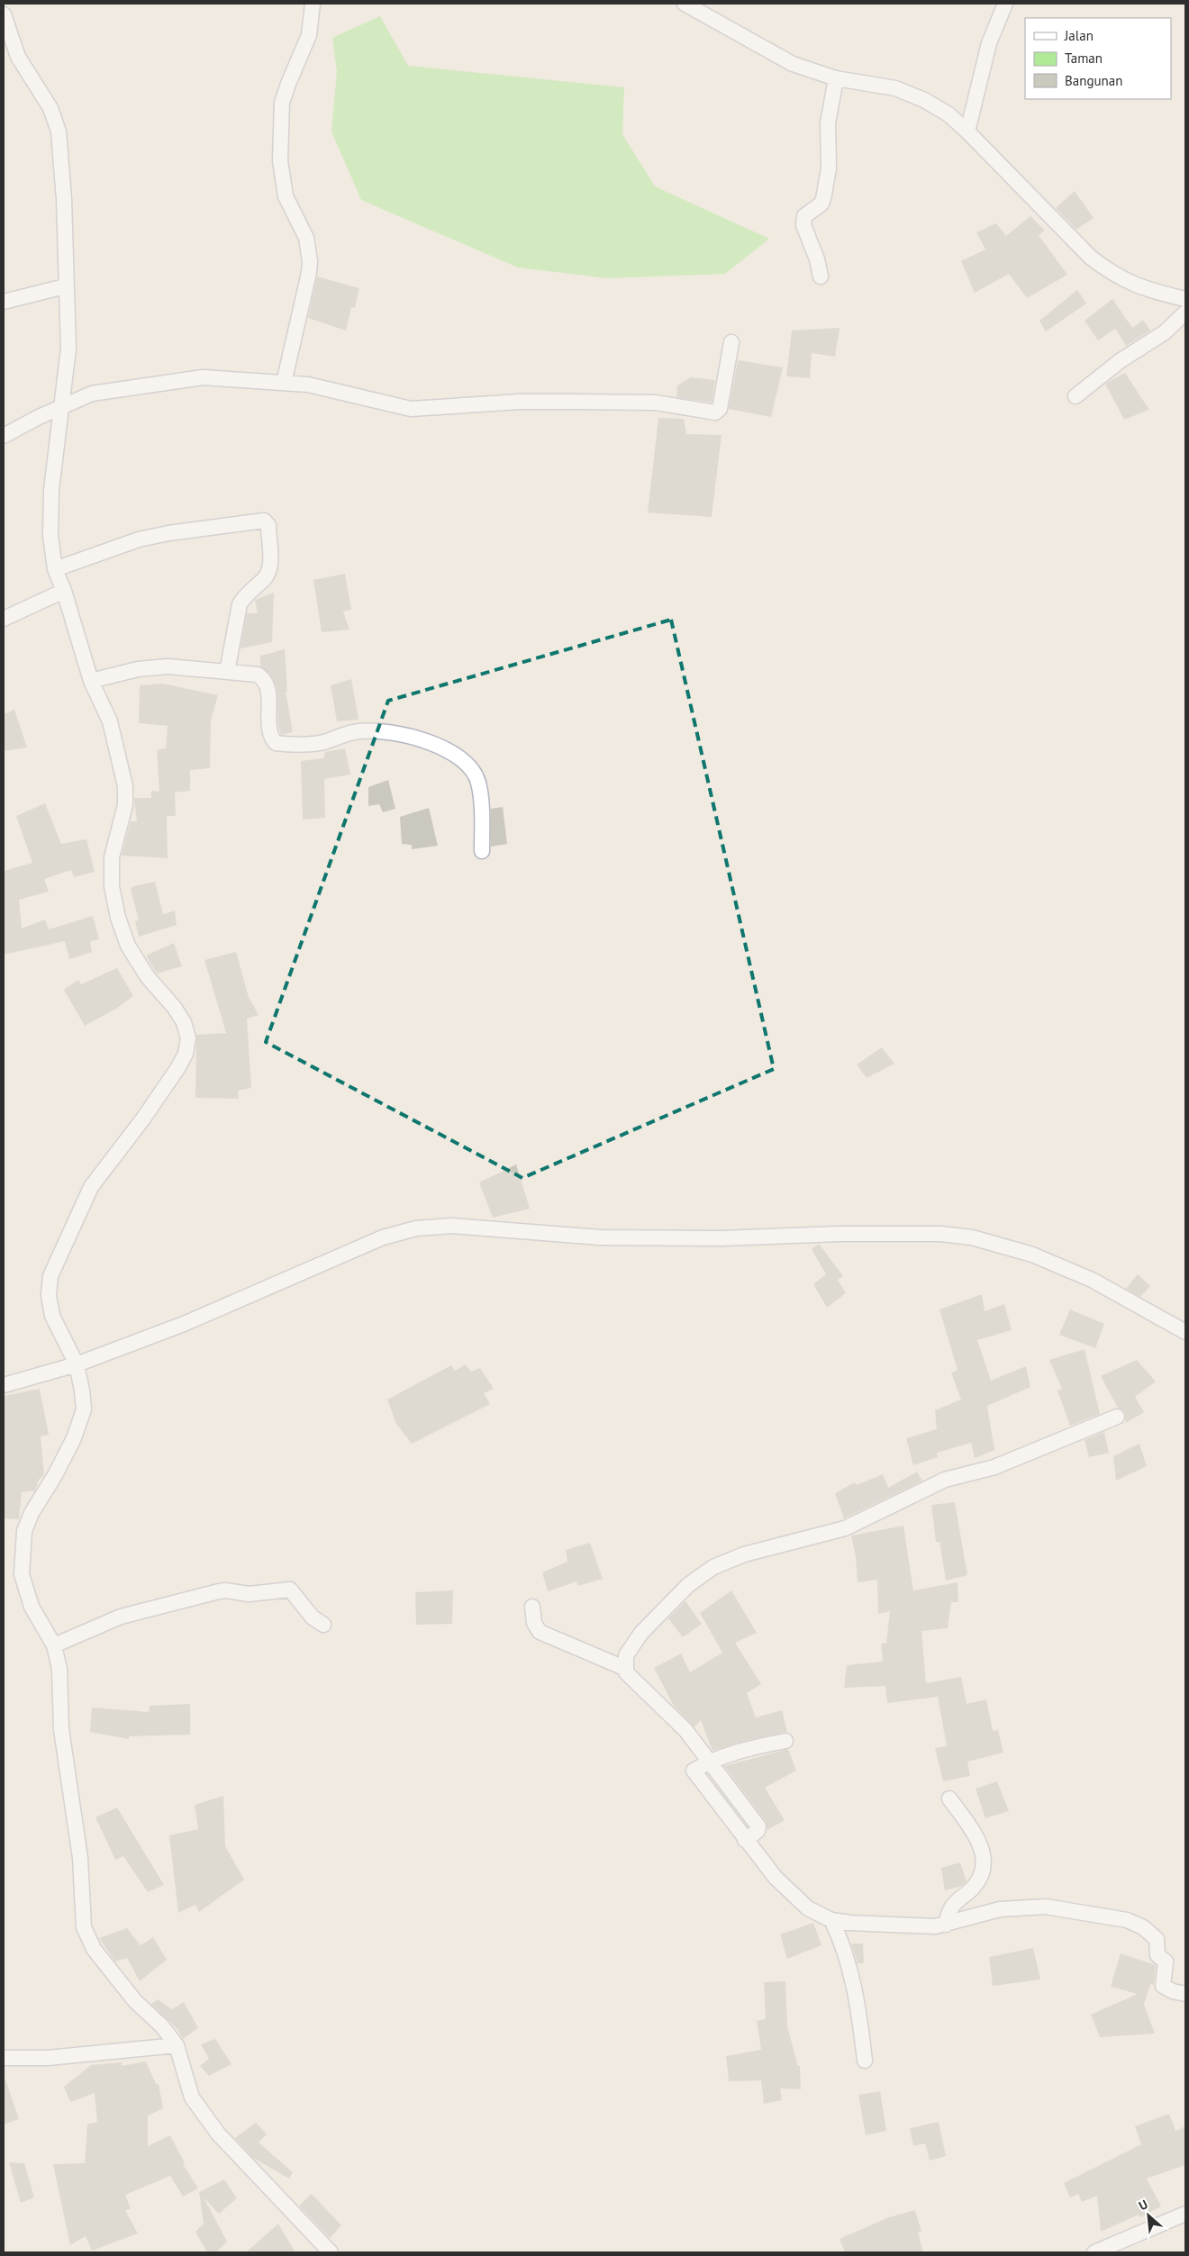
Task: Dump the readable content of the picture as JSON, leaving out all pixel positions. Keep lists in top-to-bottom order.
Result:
{
  "legend": ["Jalan", "Taman", "Bangunan"],
  "north": "top left"
}
